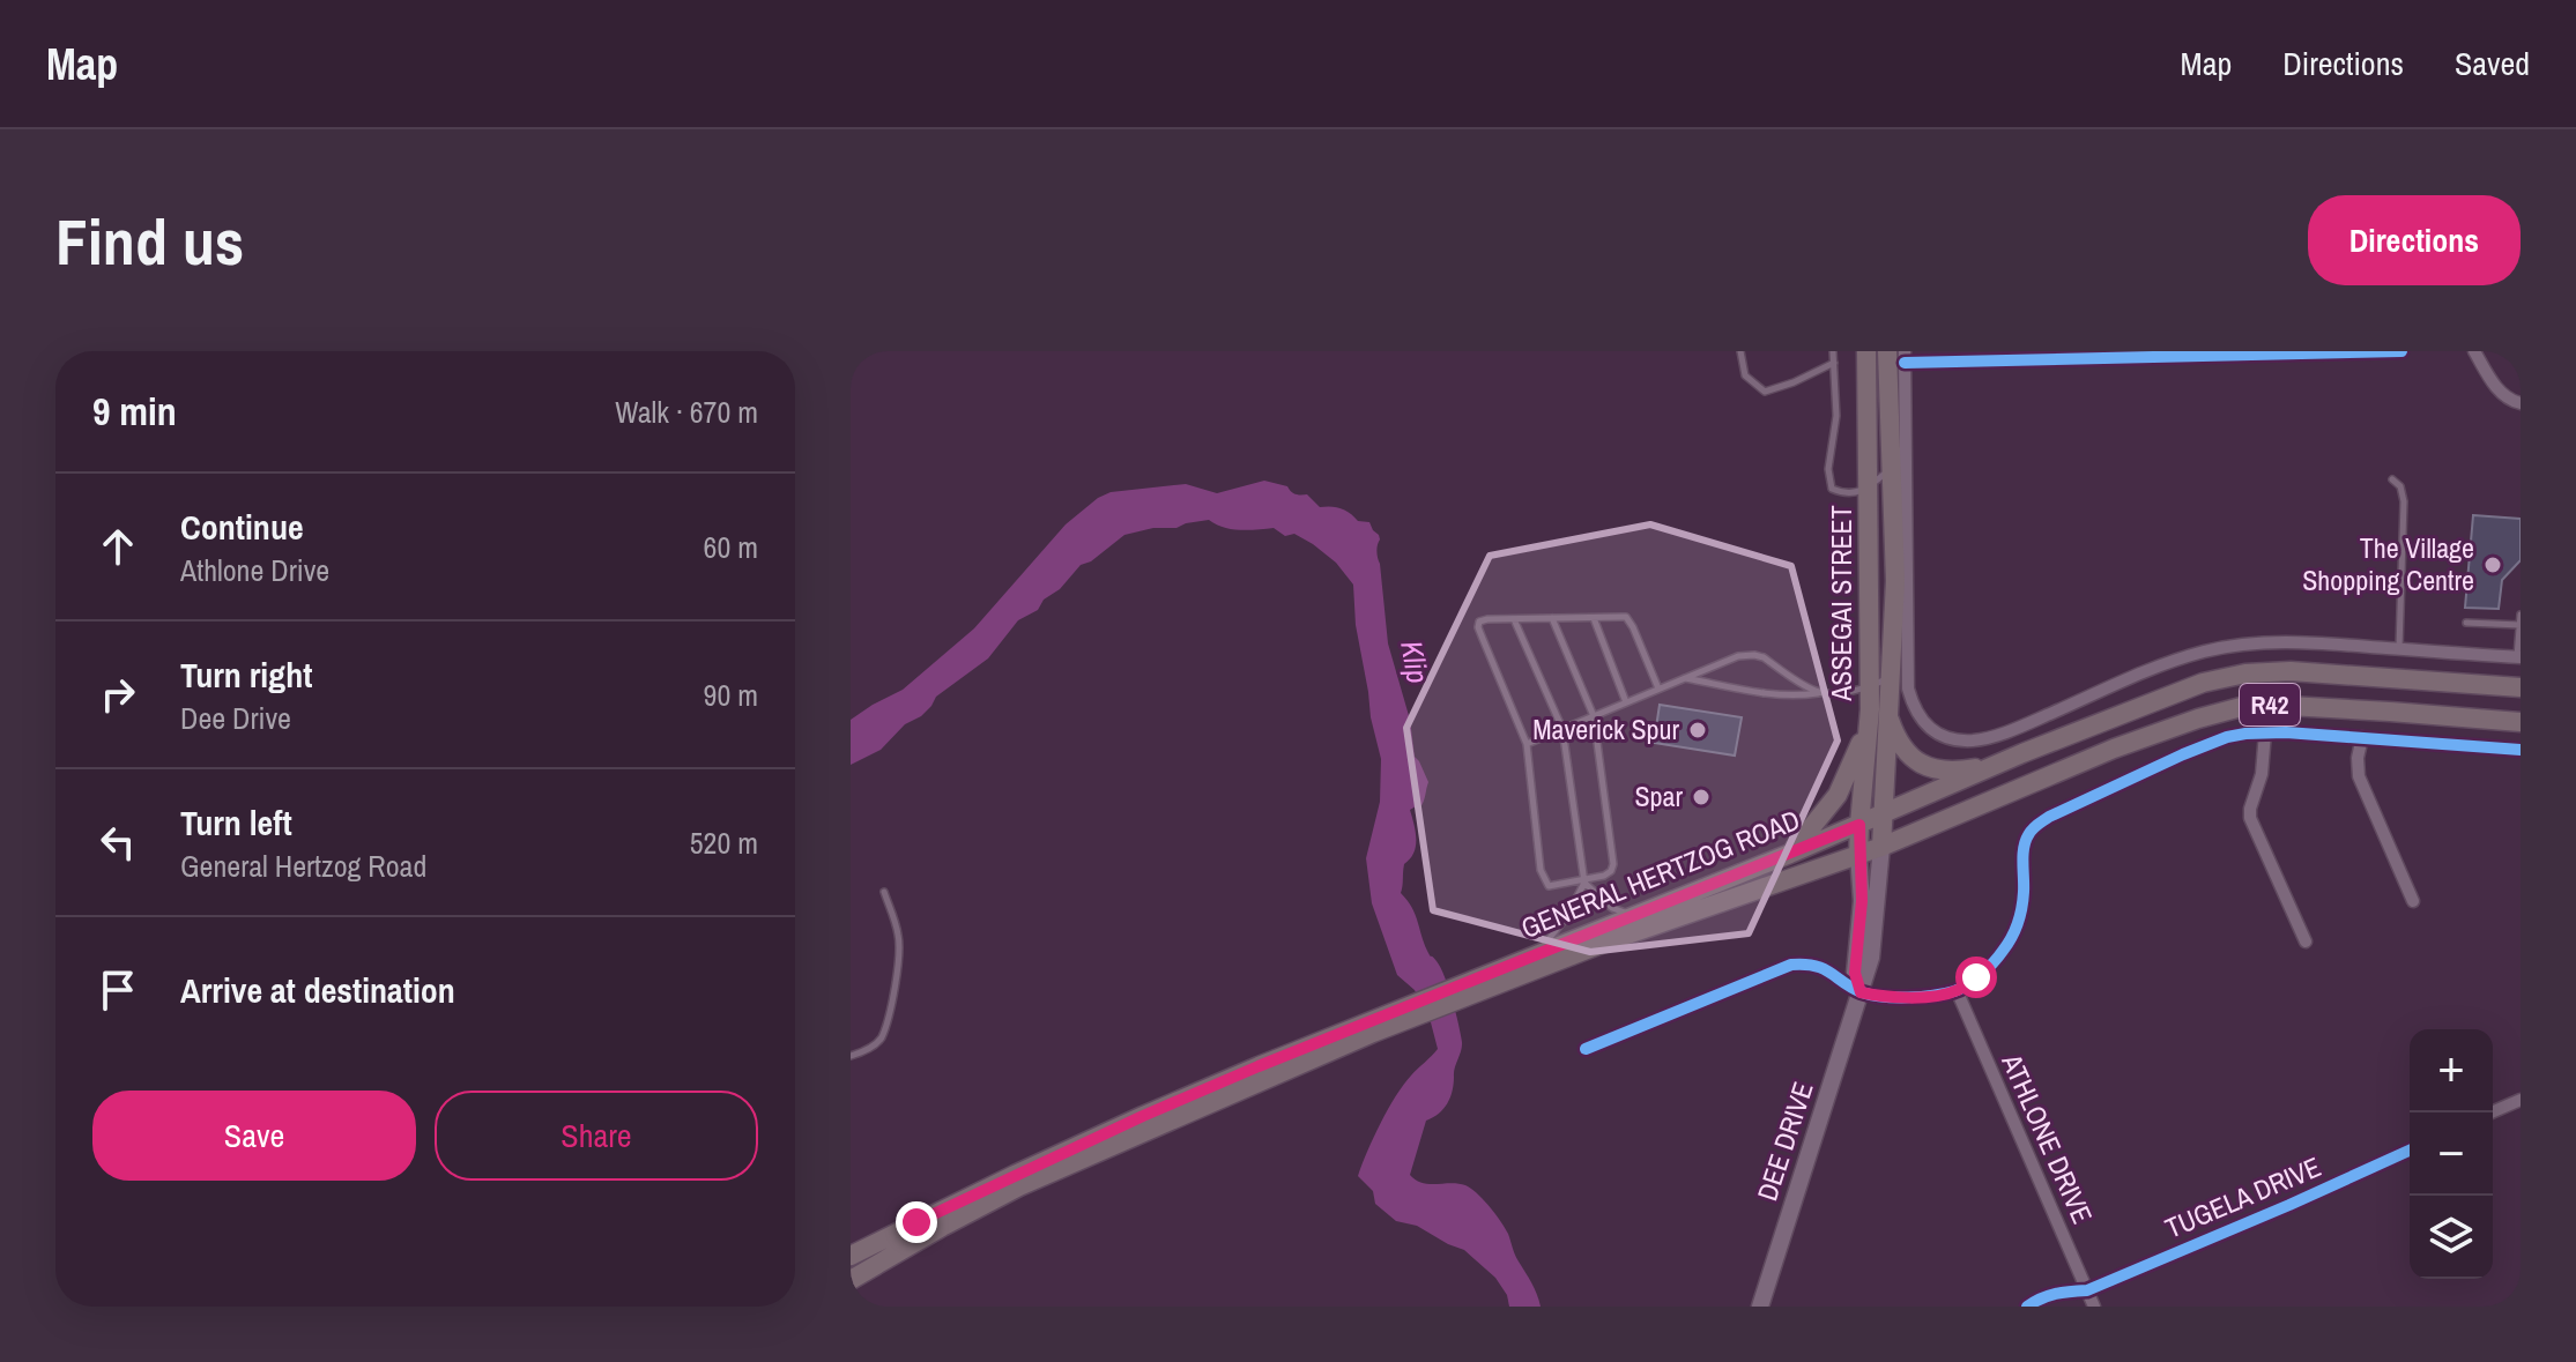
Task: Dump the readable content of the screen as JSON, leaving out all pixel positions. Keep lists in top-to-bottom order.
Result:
{
  "streets": {
    "main road": ["ASSEGAI STREET", "R42", "GENERAL HERTZOG ROAD"],
    "street": ["ATHLONE DRIVE", "DEE DRIVE", "TUGELA DRIVE"]
  },
  "crossings": [
    ["ASSEGAI STREET", "GENERAL HERTZOG ROAD"],
    ["ASSEGAI STREET", "DEE DRIVE"],
    ["GENERAL HERTZOG ROAD", "DEE DRIVE"],
    ["ATHLONE DRIVE", "TUGELA DRIVE"]
  ],
  "water": ["Klip"],
  "places": ["The Village Shopping Centre", "Maverick Spur", "Spar"],
  "page": {
    "header": "Map",
    "nav": ["Map", "Directions", "Saved"],
    "buttons": [
      "Directions",
      ["Save", "Share"]
    ],
    "title": "Find us",
    "heading": ["9 min", "Walk · 670 m"],
    "list": [
      ["Continue", "Athlone Drive", "60 m"],
      ["Turn right", "Dee Drive", "90 m"],
      ["Turn left", "General Hertzog Road", "520 m"],
      "Arrive at destination"
    ],
    "map_buttons": ["+", "−"]
  }
}
